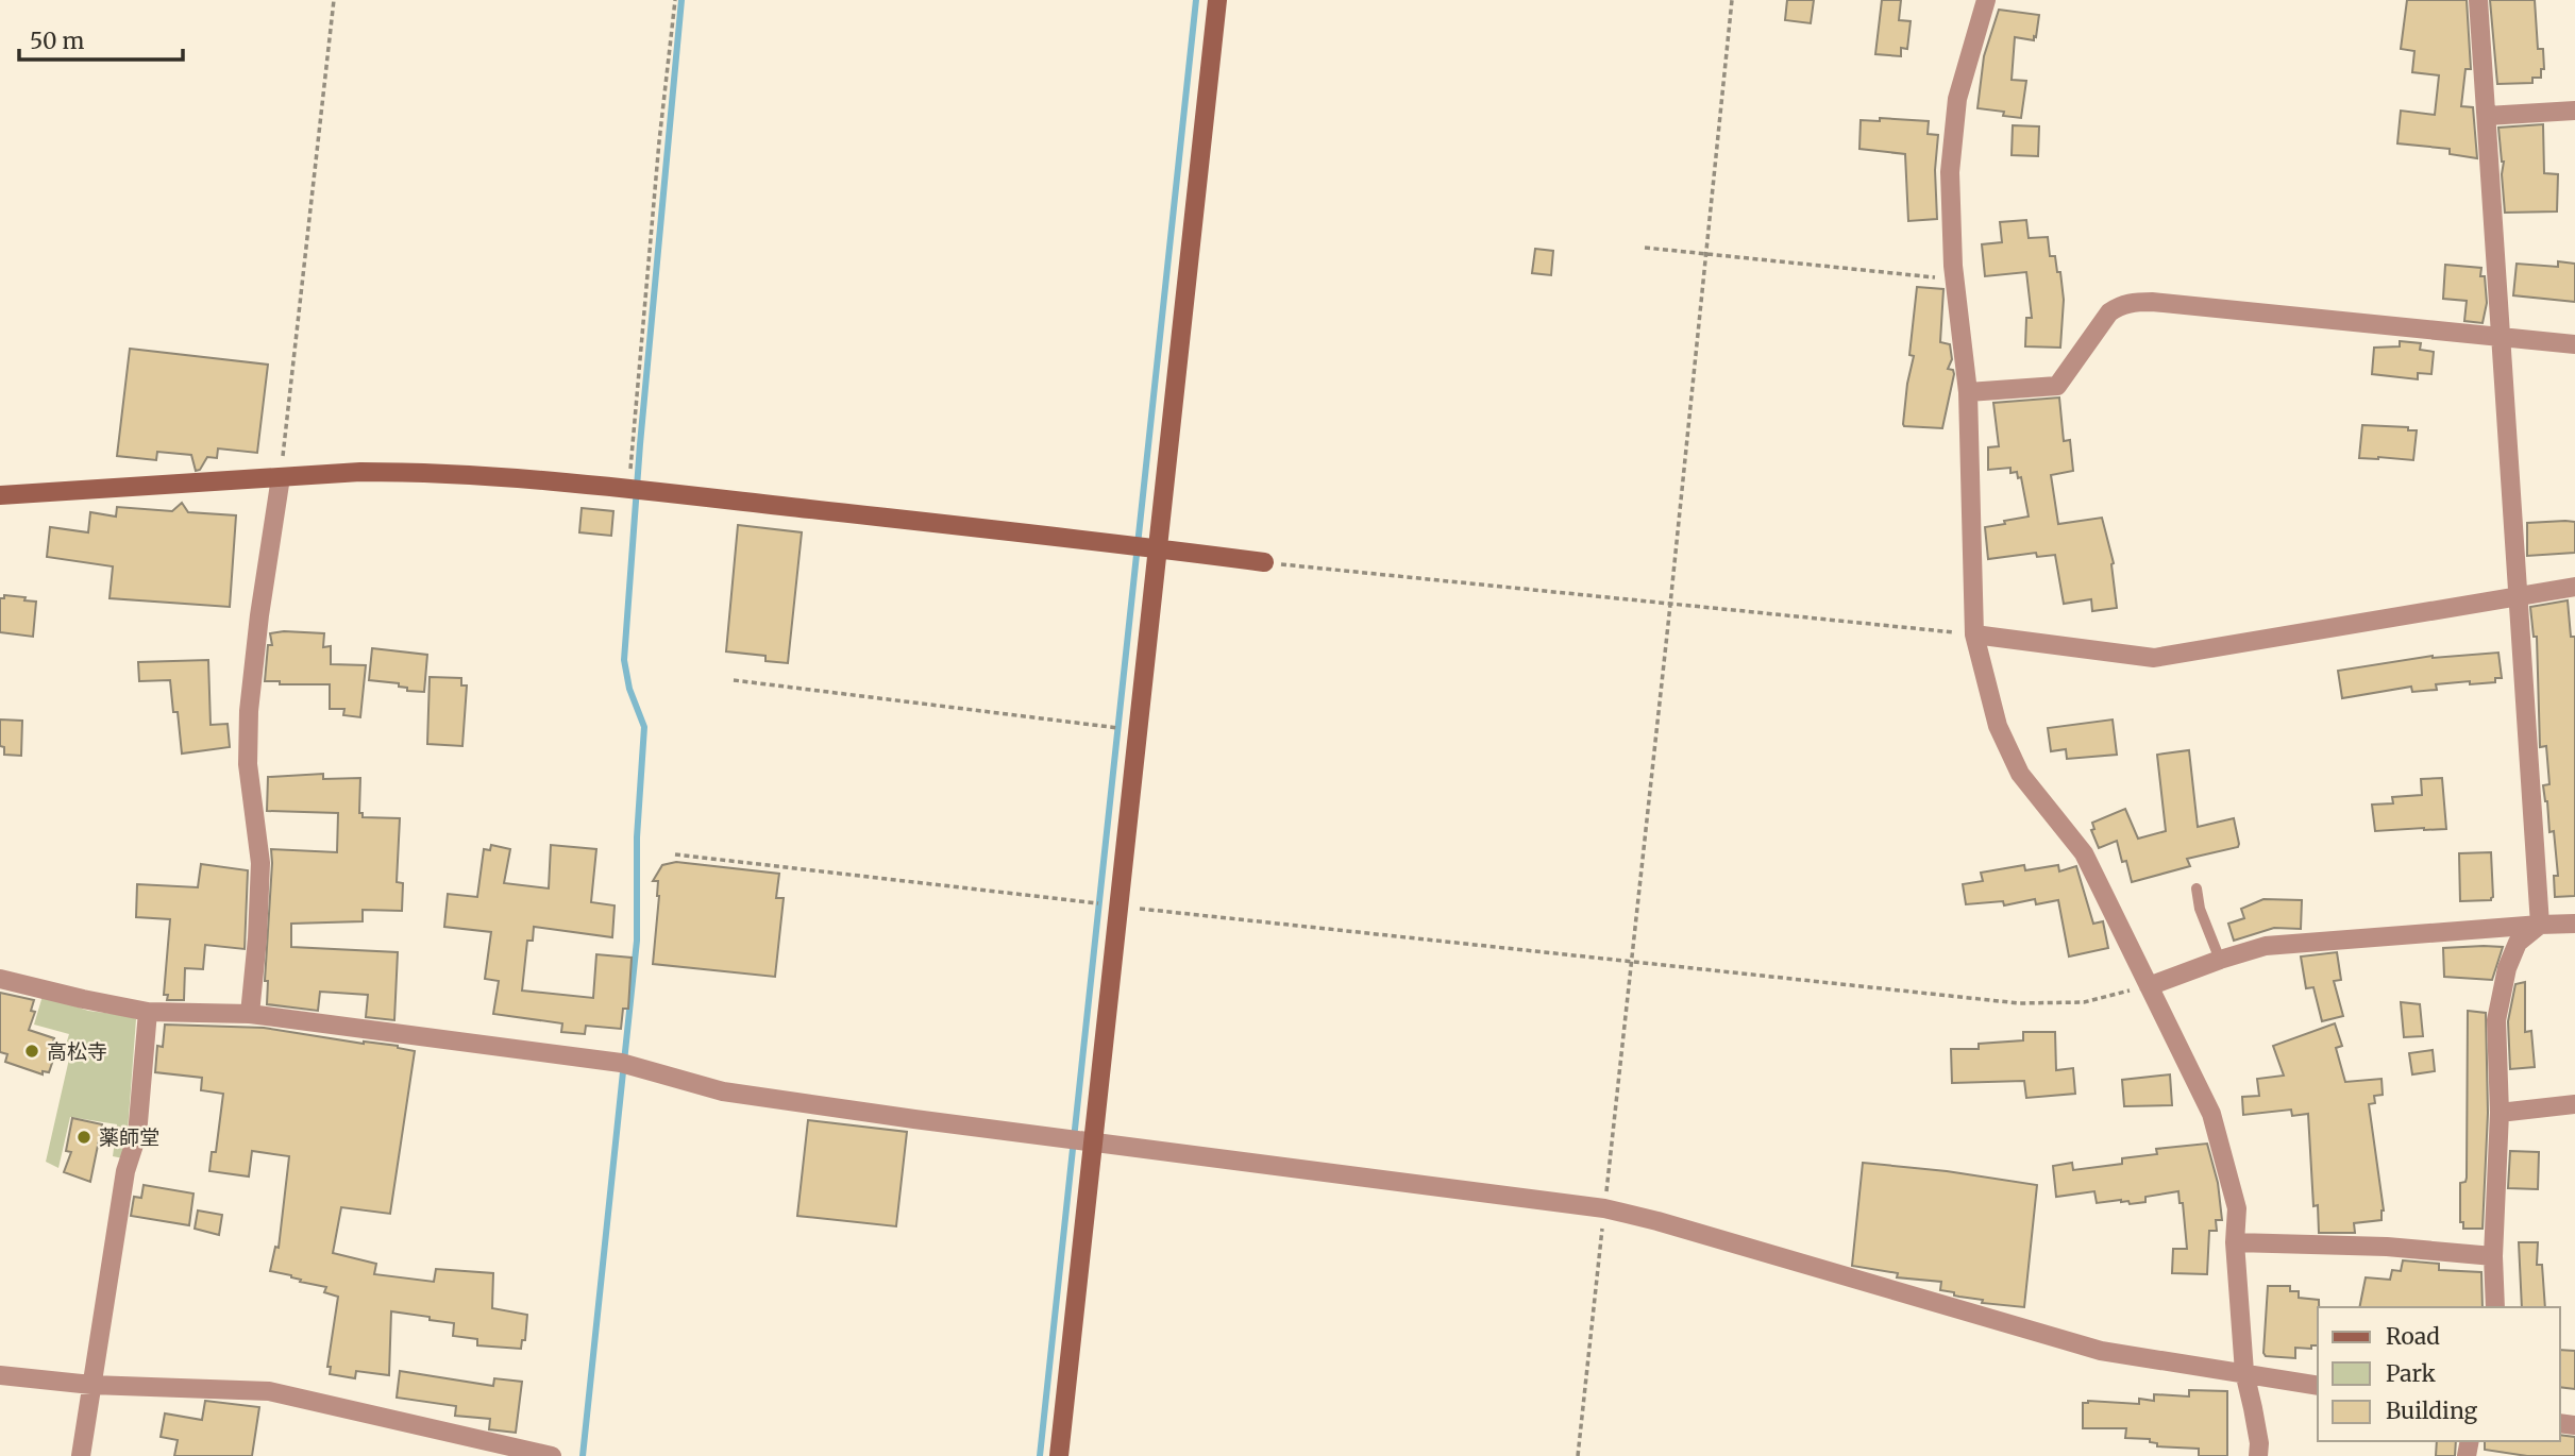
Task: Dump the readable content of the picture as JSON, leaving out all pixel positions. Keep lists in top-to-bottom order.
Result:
{
  "places": ["高松寺", "薬師堂"],
  "legend": ["Road", "Park", "Building"],
  "scale_bar": "50 m"
}
